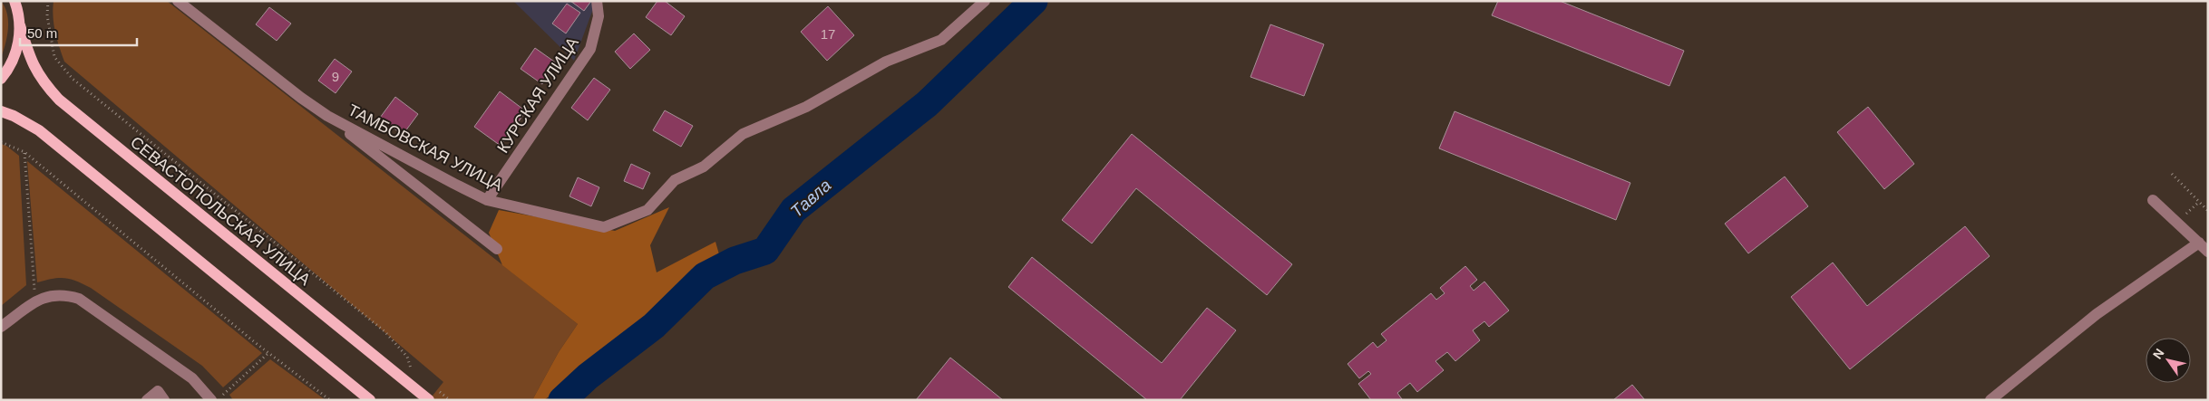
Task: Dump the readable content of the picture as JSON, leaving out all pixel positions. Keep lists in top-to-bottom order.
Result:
{
  "streets": {
    "main road": ["СЕВАСТОПОЛЬСКАЯ УЛИЦА"],
    "street": ["КУРСКАЯ УЛИЦА", "ТАМБОВСКАЯ УЛИЦА"]
  },
  "crossings": [
    ["КУРСКАЯ УЛИЦА", "ТАМБОВСКАЯ УЛИЦА"]
  ],
  "water": ["Тавла"],
  "house_numbers": ["17", "9"],
  "scale_bar": "50 m",
  "north": "top left"
}
